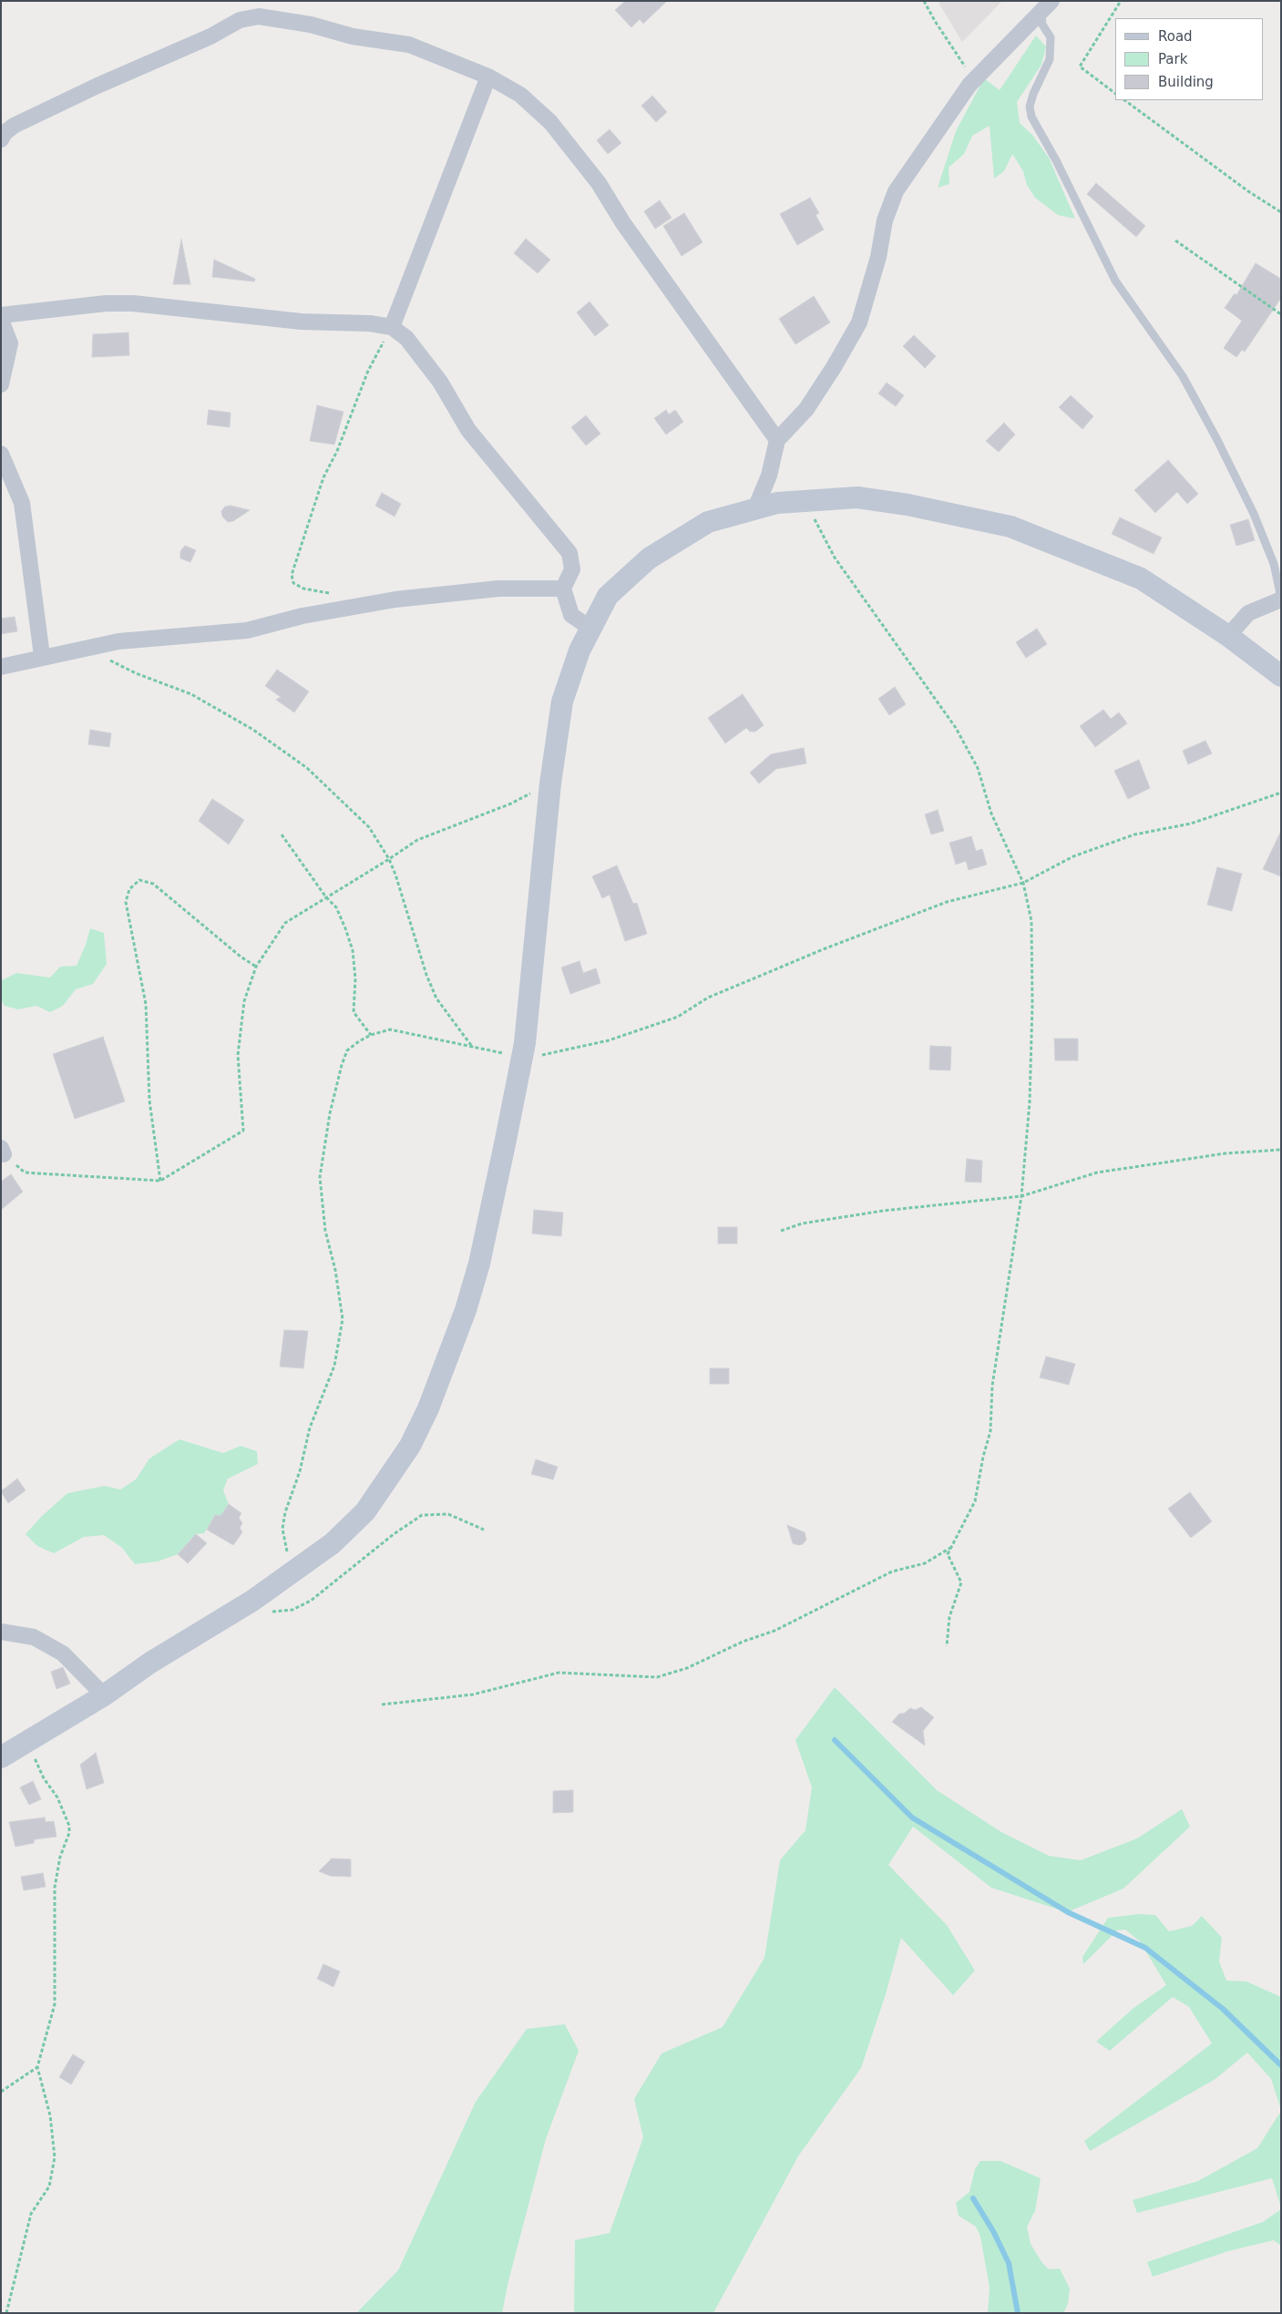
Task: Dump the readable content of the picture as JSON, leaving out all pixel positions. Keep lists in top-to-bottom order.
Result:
{
  "legend": ["Road", "Park", "Building"]
}
